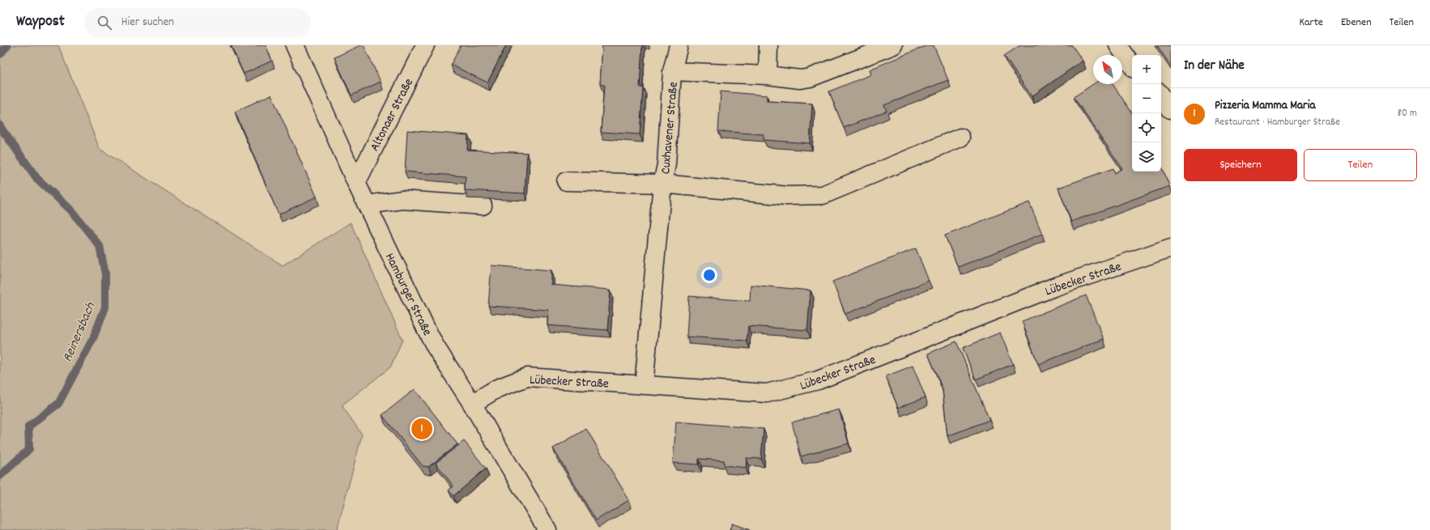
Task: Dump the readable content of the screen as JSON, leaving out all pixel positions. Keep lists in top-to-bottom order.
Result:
{
  "streets": {
    "street": [
      "Altonaer Straße",
      "Cuxhavener Straße",
      "Lübecker Straße",
      "Hamburger Straße"
    ]
  },
  "crossings": [
    ["Altonaer Straße", "Hamburger Straße"],
    ["Cuxhavener Straße", "Lübecker Straße"],
    ["Lübecker Straße", "Hamburger Straße"]
  ],
  "water": ["Reinersbach"],
  "north": "top left",
  "page": {
    "header": "Waypost",
    "search": "Hier suchen",
    "nav": ["Karte", "Ebenen", "Teilen"],
    "heading": "In der Nähe",
    "map_buttons": ["+", "−"],
    "list": [
      {
        "mark": "1",
        "name": "Pizzeria Mamma Maria",
        "note": "Restaurant · Hamburger Straße",
        "value": "80 m"
      }
    ],
    "buttons": ["Speichern", "Teilen"],
    "pins": "1"
  }
}
